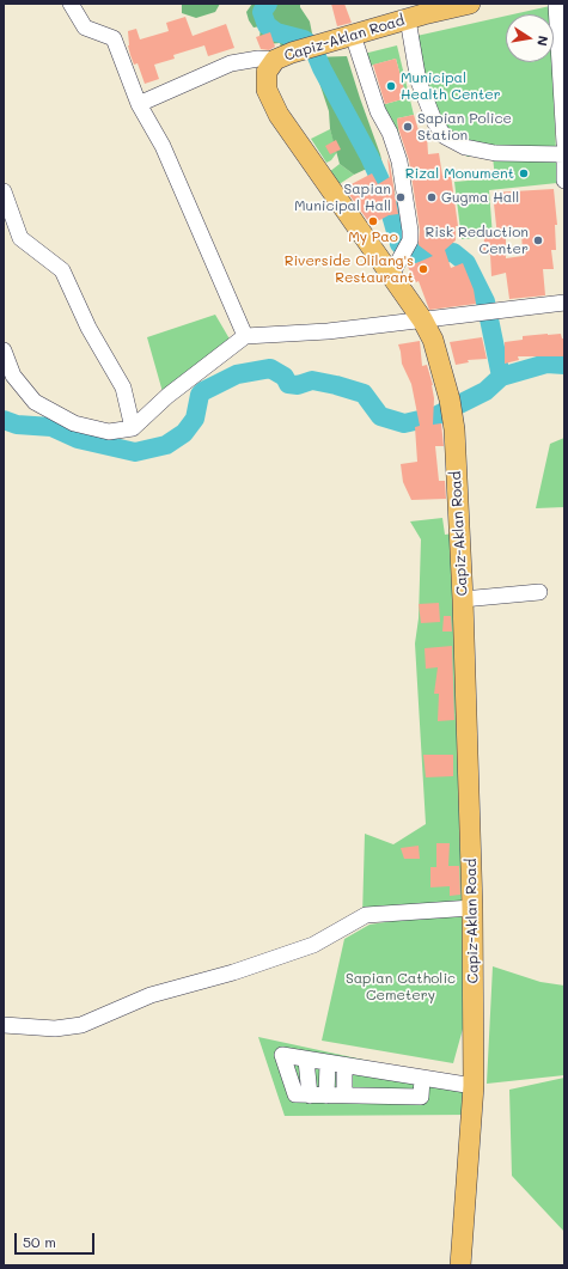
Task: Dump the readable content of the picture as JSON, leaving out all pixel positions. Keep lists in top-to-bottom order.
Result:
{
  "streets": {
    "main road": ["Capiz-Aklan Road"]
  },
  "parks": ["Sapian Catholic Cemetery"],
  "places": [
    "Municipal Health Center",
    "Sapian Police Station",
    "Rizal Monument",
    "Sapian Municipal Hall",
    "Gugma Hall",
    "My Pao",
    "Risk Reduction Center",
    "Riverside Olilang's Restaurant"
  ],
  "scale_bar": "50 m",
  "north": "right"
}
